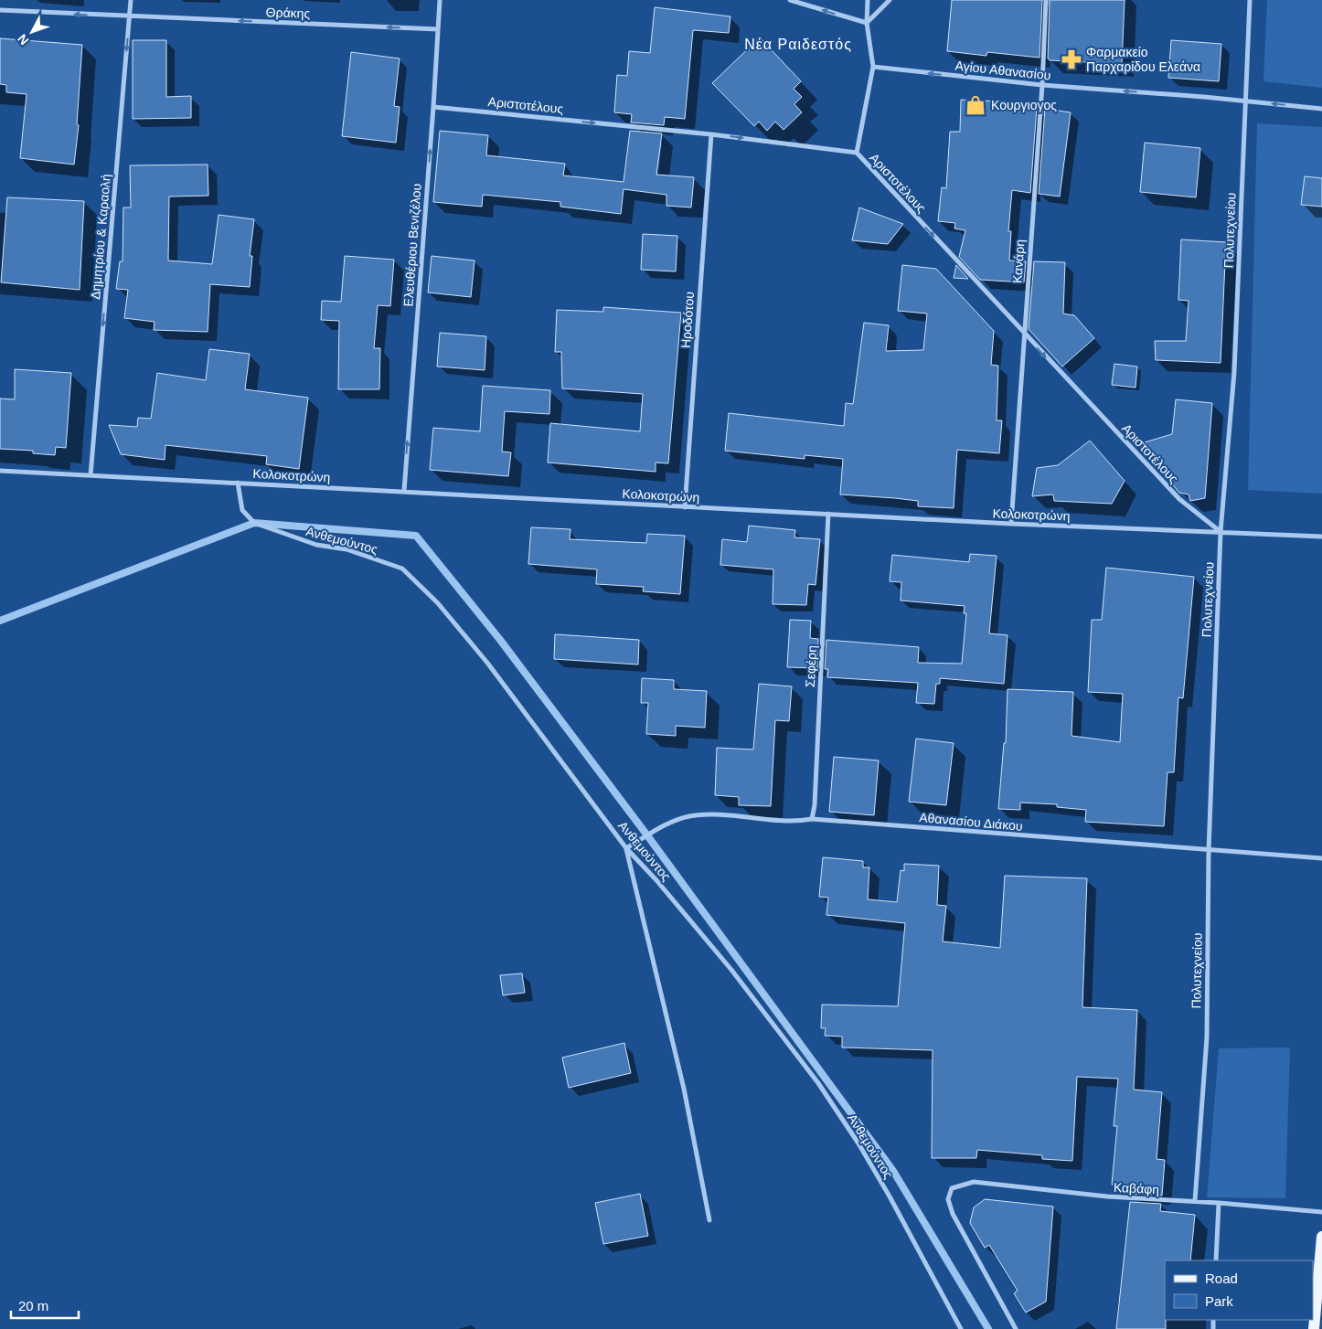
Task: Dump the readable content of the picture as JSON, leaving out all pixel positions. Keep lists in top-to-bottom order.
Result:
{
  "streets": {
    "street": [
      "Θράκης",
      "Αγίου Αθανασίου",
      "Αριστοτέλους",
      "Πολυτεχνείου",
      "Δημητρίου & Καραολή",
      "Ελευθέριου Βενιζέλου",
      "Κανάρη",
      "Ηροδότου",
      "Κολοκοτρώνη",
      "Ανθεμούντος",
      "Σεφέρη",
      "Αθανασίου Διάκου",
      "Καβάφη"
    ]
  },
  "crossings": [
    ["Θράκης", "Δημητρίου & Καραολή"],
    ["Θράκης", "Ελευθέριου Βενιζέλου"],
    ["Αγίου Αθανασίου", "Πολυτεχνείου"],
    ["Αγίου Αθανασίου", "Κανάρη"],
    ["Αριστοτέλους", "Πολυτεχνείου"],
    ["Αριστοτέλους", "Ελευθέριου Βενιζέλου"],
    ["Αριστοτέλους", "Κανάρη"],
    ["Αριστοτέλους", "Ηροδότου"],
    ["Αριστοτέλους", "Κολοκοτρώνη"],
    ["Πολυτεχνείου", "Κολοκοτρώνη"],
    ["Πολυτεχνείου", "Αθανασίου Διάκου"],
    ["Πολυτεχνείου", "Καβάφη"],
    ["Δημητρίου & Καραολή", "Κολοκοτρώνη"],
    ["Ελευθέριου Βενιζέλου", "Κολοκοτρώνη"],
    ["Κανάρη", "Κολοκοτρώνη"],
    ["Ηροδότου", "Κολοκοτρώνη"],
    ["Κολοκοτρώνη", "Ανθεμούντος"],
    ["Κολοκοτρώνη", "Σεφέρη"],
    ["Ανθεμούντος", "Αθανασίου Διάκου"],
    ["Σεφέρη", "Αθανασίου Διάκου"]
  ],
  "one_way": [
    "Θράκης",
    "Αγίου Αθανασίου",
    "Αριστοτέλους",
    "Δημητρίου & Καραολή",
    "Ελευθέριου Βενιζέλου"
  ],
  "districts": ["Νέα Ραιδεστός"],
  "places": {
    "pharmacy": ["Φαρμακείο Παρχαρίδου Ελεάνα"],
    "shop": ["Κουργιογος"]
  },
  "legend": ["Road", "Park"],
  "scale_bar": "20 m",
  "north": "bottom left"
}
